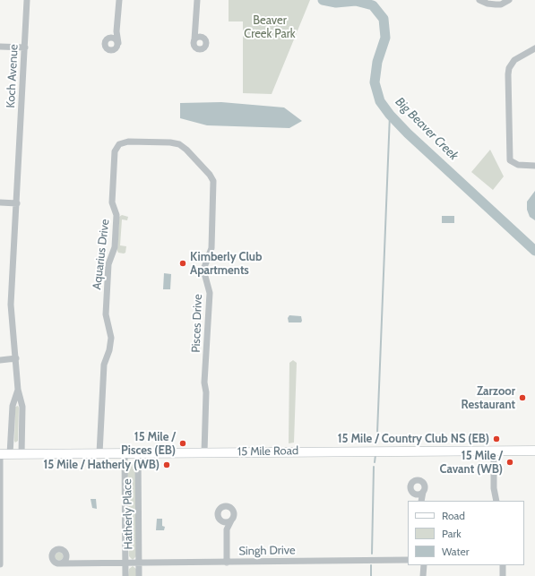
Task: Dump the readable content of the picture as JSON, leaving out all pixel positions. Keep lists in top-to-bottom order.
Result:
{
  "streets": {
    "main road": ["15 Mile Road"],
    "street": [
      "Koch Avenue",
      "Aquarius Drive",
      "Pisces Drive",
      "Hatherly Place",
      "Singh Drive"
    ]
  },
  "crossings": [
    ["Koch Avenue", "15 Mile Road"],
    ["Aquarius Drive", "Pisces Drive"],
    ["Aquarius Drive", "15 Mile Road"],
    ["Pisces Drive", "15 Mile Road"],
    ["15 Mile Road", "Hatherly Place"],
    ["Hatherly Place", "Singh Drive"]
  ],
  "water": ["Big Beaver Creek"],
  "parks": ["Beaver Creek Park"],
  "places": [
    "Kimberly Club Apartments",
    "Zarzoor Restaurant",
    "15 Mile / Country Club NS (EB)",
    "15 Mile / Pisces (EB)",
    "15 Mile / Cavant (WB)",
    "15 Mile / Hatherly (WB)"
  ],
  "legend": ["Road", "Park", "Water"]
}
